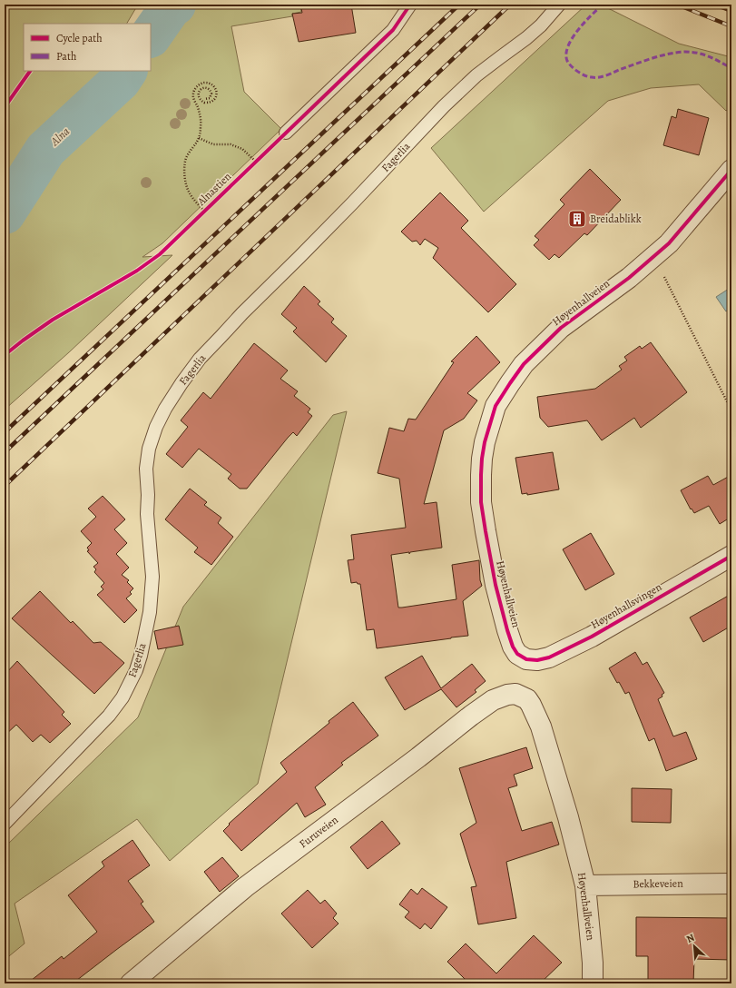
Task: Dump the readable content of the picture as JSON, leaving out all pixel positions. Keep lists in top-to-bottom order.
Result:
{
  "streets": {
    "street": [
      "Høyenhallveien",
      "Høyenhallsvingen",
      "Furuveien",
      "Bekkeveien"
    ],
    "lane": ["Fagerlia"],
    "cycle path": ["Alnastien"]
  },
  "crossings": [
    ["Høyenhallveien", "Høyenhallsvingen"],
    ["Høyenhallveien", "Furuveien"],
    ["Høyenhallveien", "Bekkeveien"]
  ],
  "water": ["Alna"],
  "places": {
    "building": ["Breidablikk"]
  },
  "legend": ["Cycle path", "Path"],
  "north": "top left"
}
